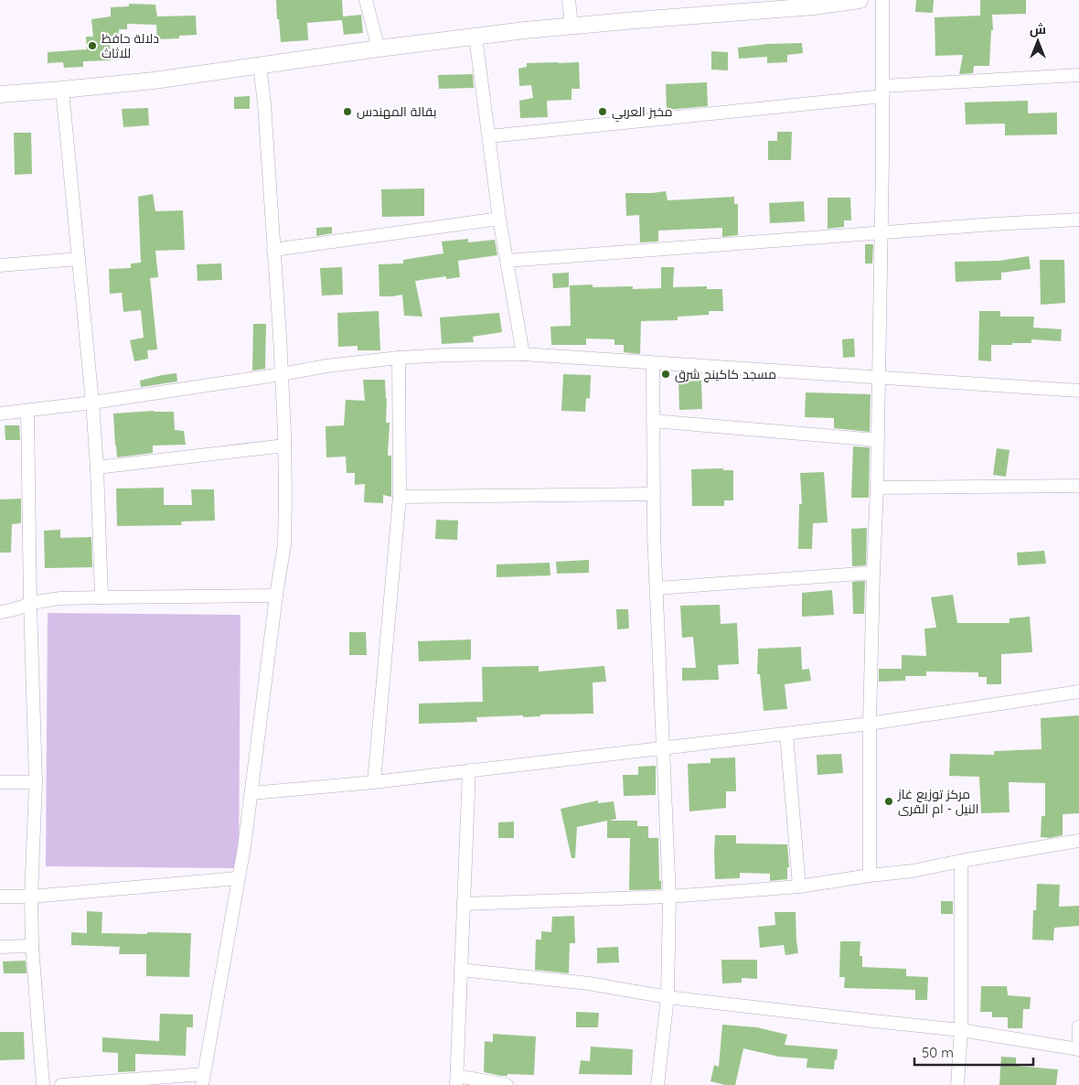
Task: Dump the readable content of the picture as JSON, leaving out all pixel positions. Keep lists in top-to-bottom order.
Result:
{
  "places": [
    "دلالة حافظ للاثاث",
    "بقالة المهندس",
    "مخبز العربي",
    "مسجد كاكينج شرق",
    "مركز توزيع غاز النيل - ام القرى"
  ],
  "scale_bar": "50 m",
  "north": "top"
}
